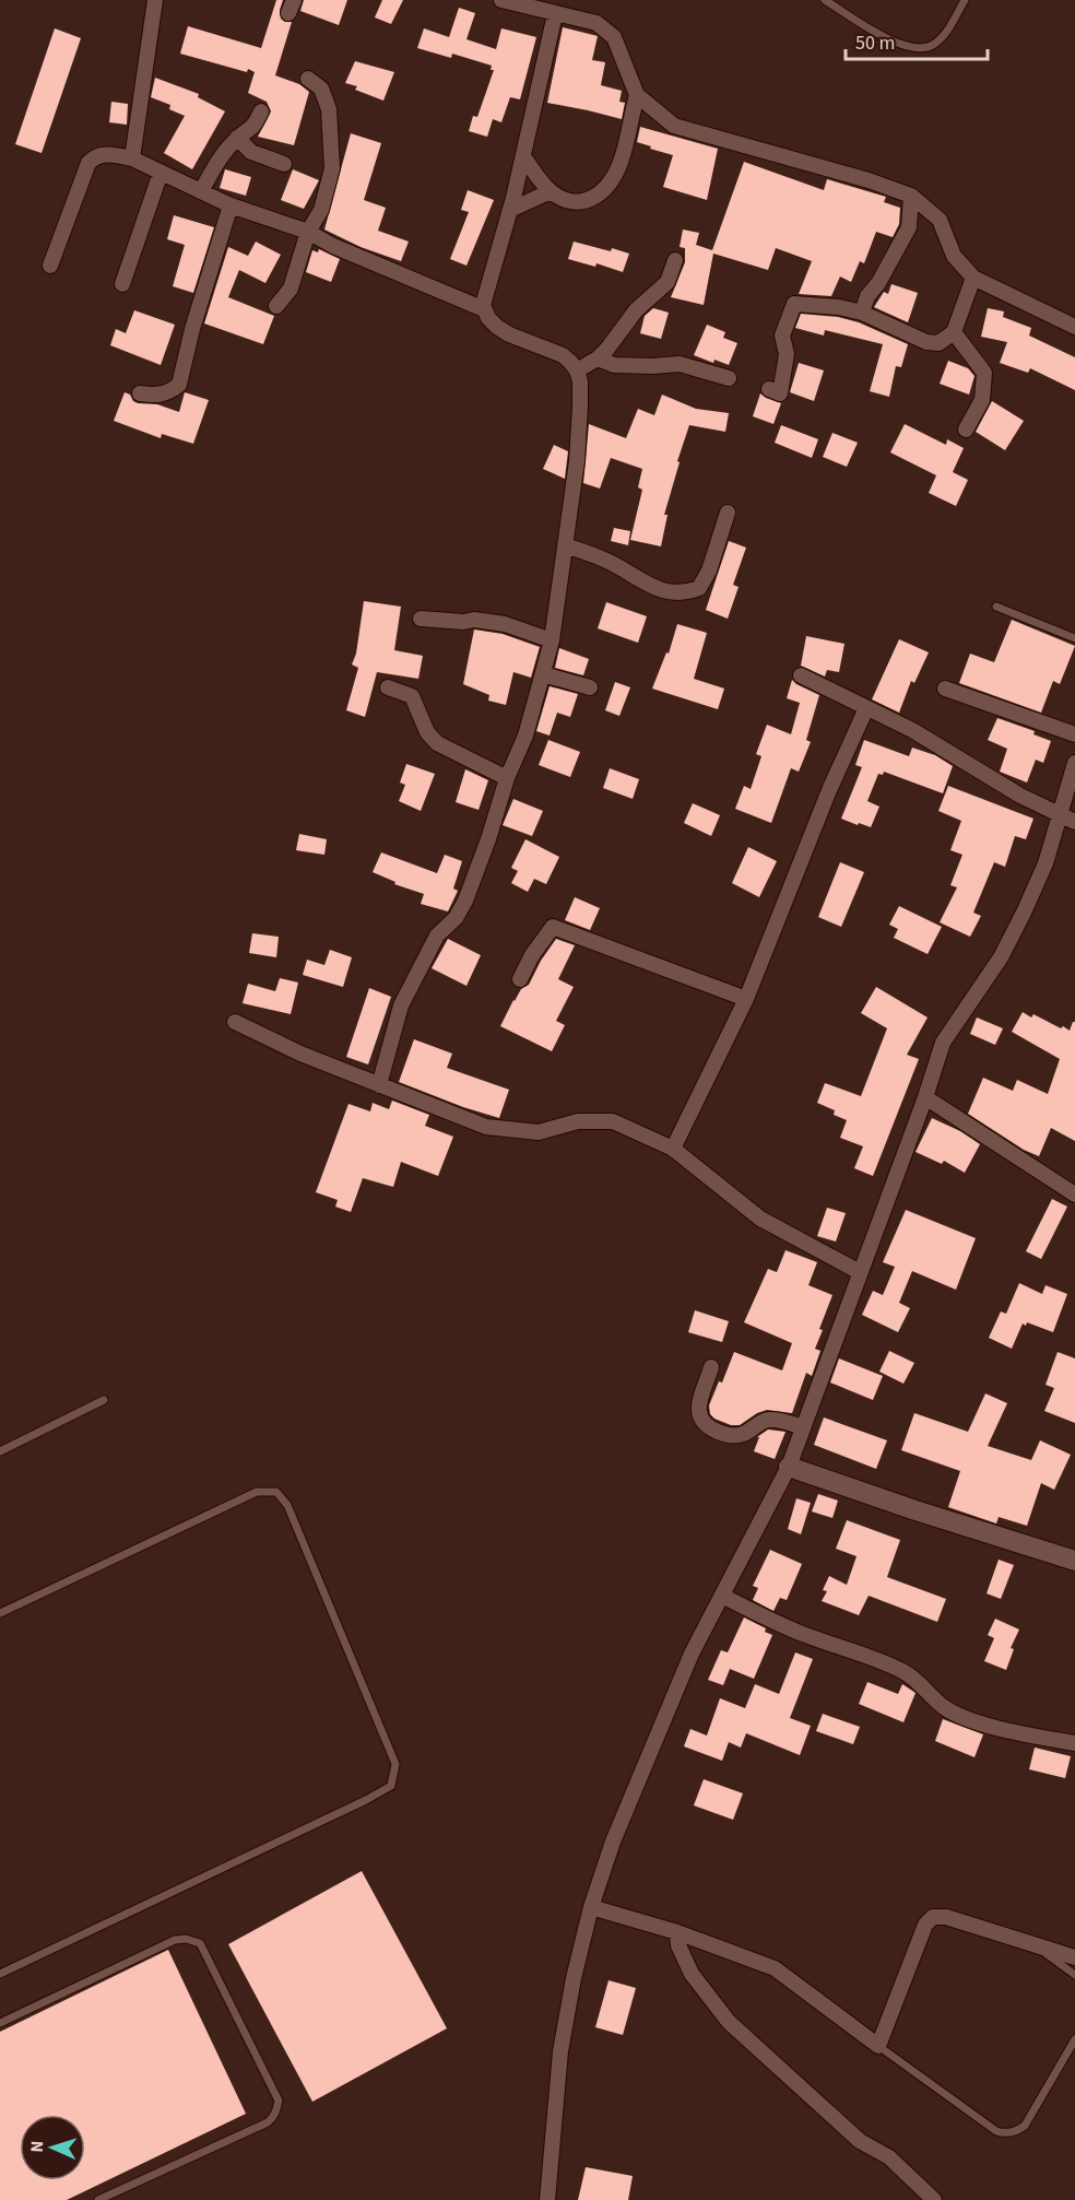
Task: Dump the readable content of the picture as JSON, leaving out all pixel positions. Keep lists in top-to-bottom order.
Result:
{
  "scale_bar": "50 m",
  "north": "left"
}
